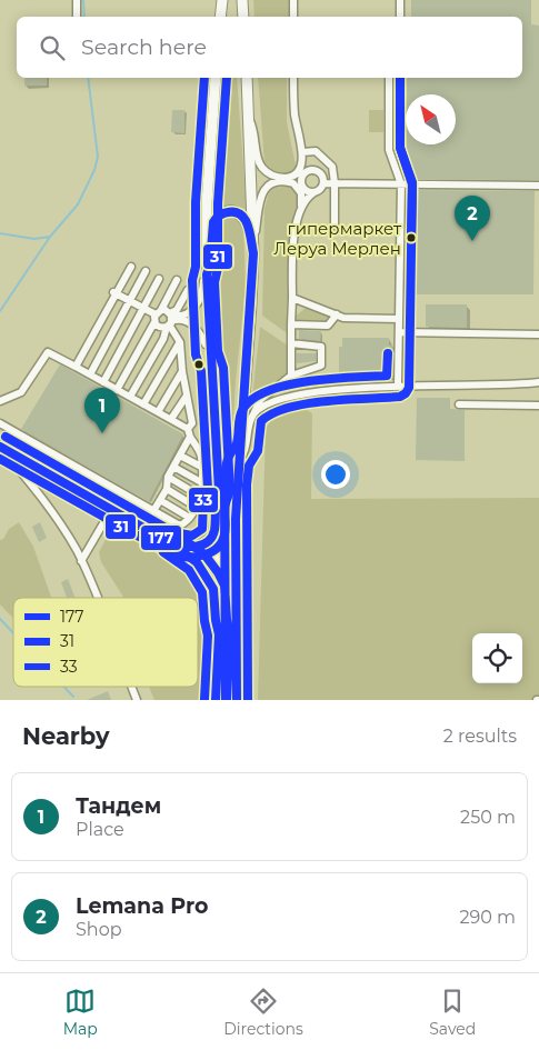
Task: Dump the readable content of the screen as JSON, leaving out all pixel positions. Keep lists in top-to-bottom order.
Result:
{
  "places": ["гипермаркет Леруа Мерлен"],
  "lines": ["transit line 31", "transit line 33", "transit line 177"],
  "legend": ["177", "31", "33"],
  "north": "top left",
  "page": {
    "search": "Search here",
    "pins": ["2", "1"],
    "heading": ["Nearby", "2 results"],
    "list": [
      {
        "mark": "1",
        "name": "Тандем",
        "note": "Place",
        "value": "250 m"
      },
      {
        "mark": "2",
        "name": "Lemana Pro",
        "note": "Shop",
        "value": "290 m"
      }
    ],
    "nav": ["Map", "Directions", "Saved"]
  }
}
